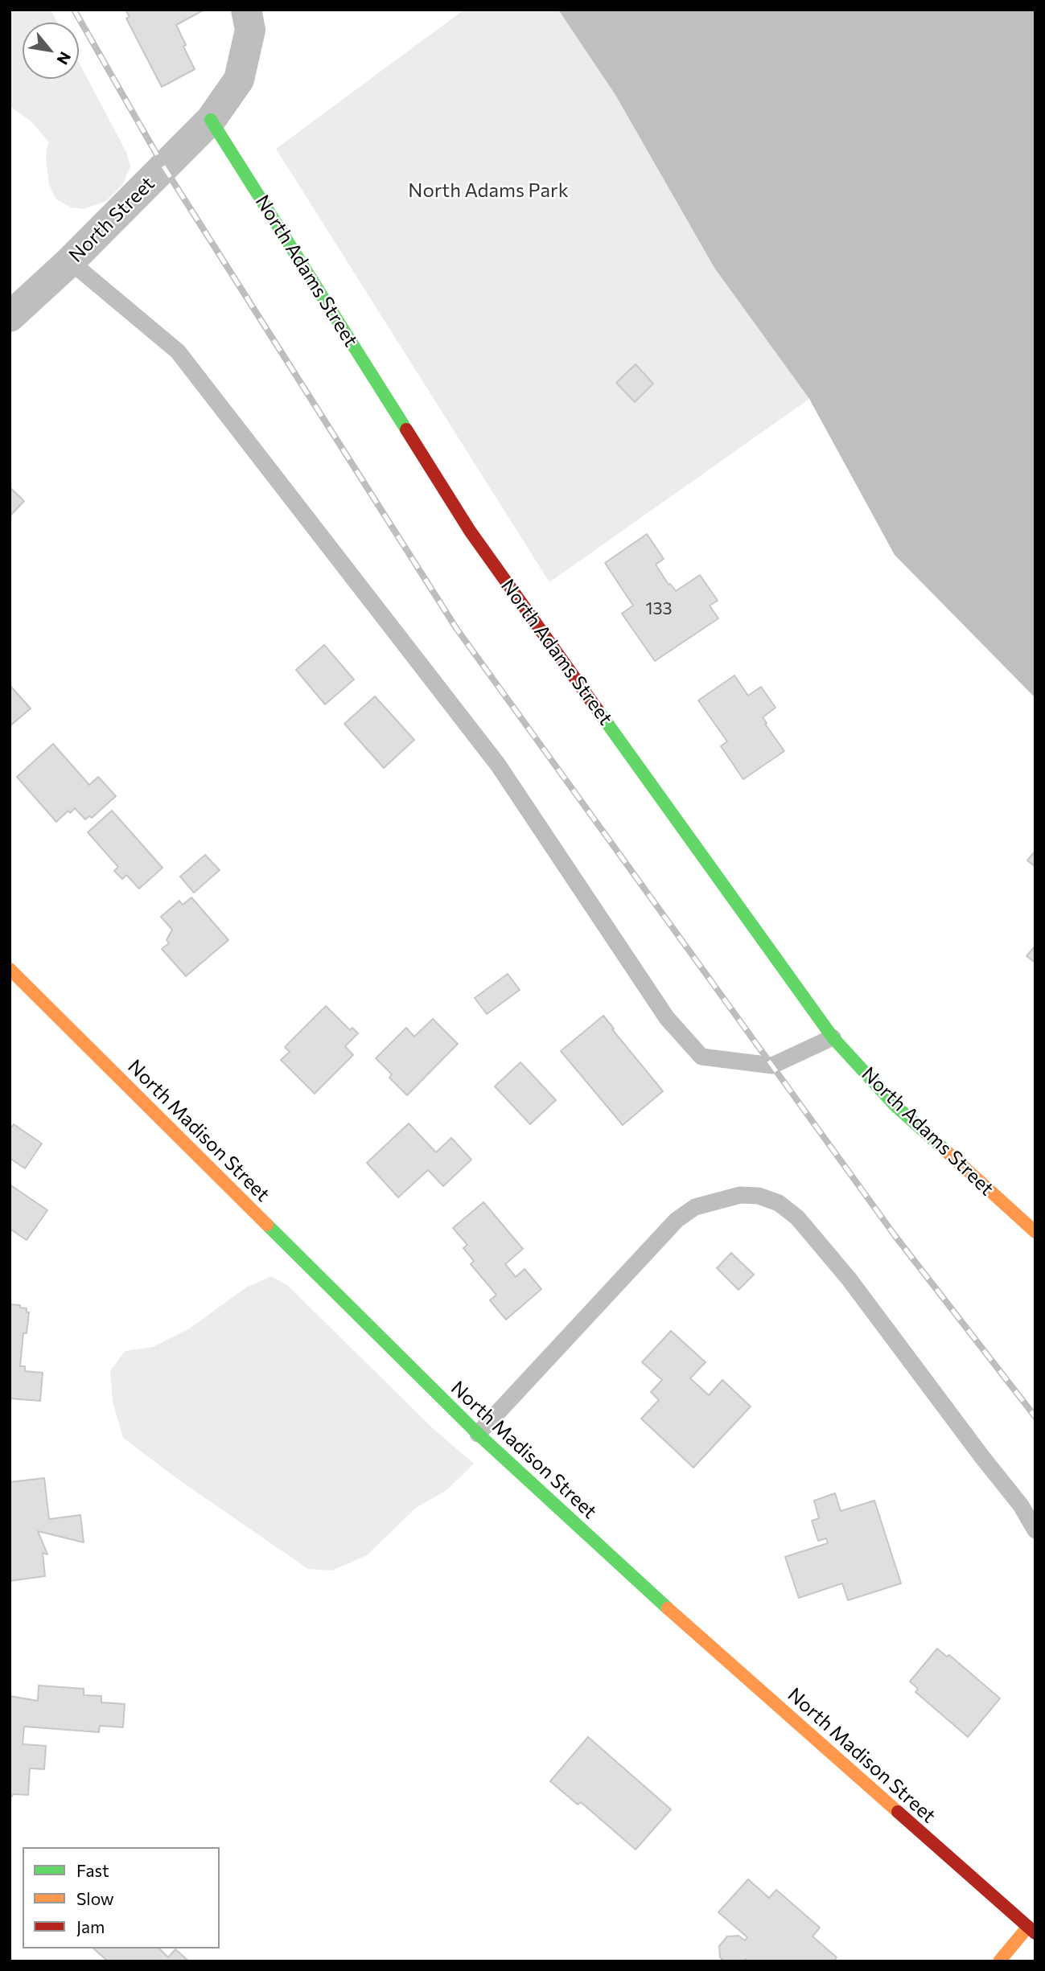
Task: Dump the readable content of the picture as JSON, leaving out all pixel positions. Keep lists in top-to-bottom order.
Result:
{
  "streets": {
    "street": ["North Street", "North Adams Street", "North Madison Street"]
  },
  "crossings": [
    ["North Street", "North Adams Street"]
  ],
  "parks": ["North Adams Park"],
  "house_numbers": ["133"],
  "legend": ["Fast", "Slow", "Jam"],
  "north": "bottom right"
}
